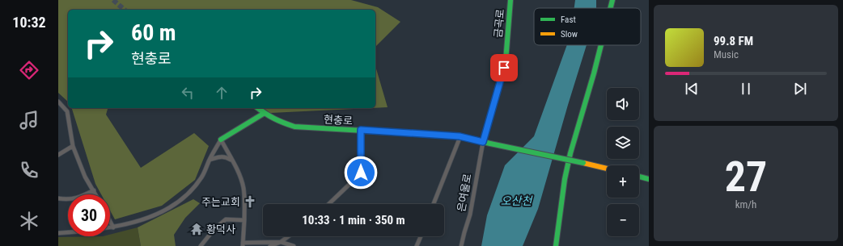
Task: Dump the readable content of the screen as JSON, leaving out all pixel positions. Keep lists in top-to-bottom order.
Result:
{
  "streets": {
    "street": ["금곡로", "현충로", "은여울로"]
  },
  "crossings": [
    ["금곡로", "현충로"],
    ["금곡로", "은여울로"],
    ["현충로", "은여울로"]
  ],
  "water": ["오산천"],
  "places": {
    "church": ["주는교회"],
    "temple": ["황덕사"]
  },
  "legend": ["Fast", "Slow"],
  "page": {
    "tabs": "10:32",
    "turn": ["60 m", "현충로"],
    "song": ["99.8 FM", "Music"],
    "map_buttons": ["+", "−"],
    "tile": ["27", "km/h"],
    "limit": "30",
    "trip": "10:33 · 1 min · 350 m"
  }
}
